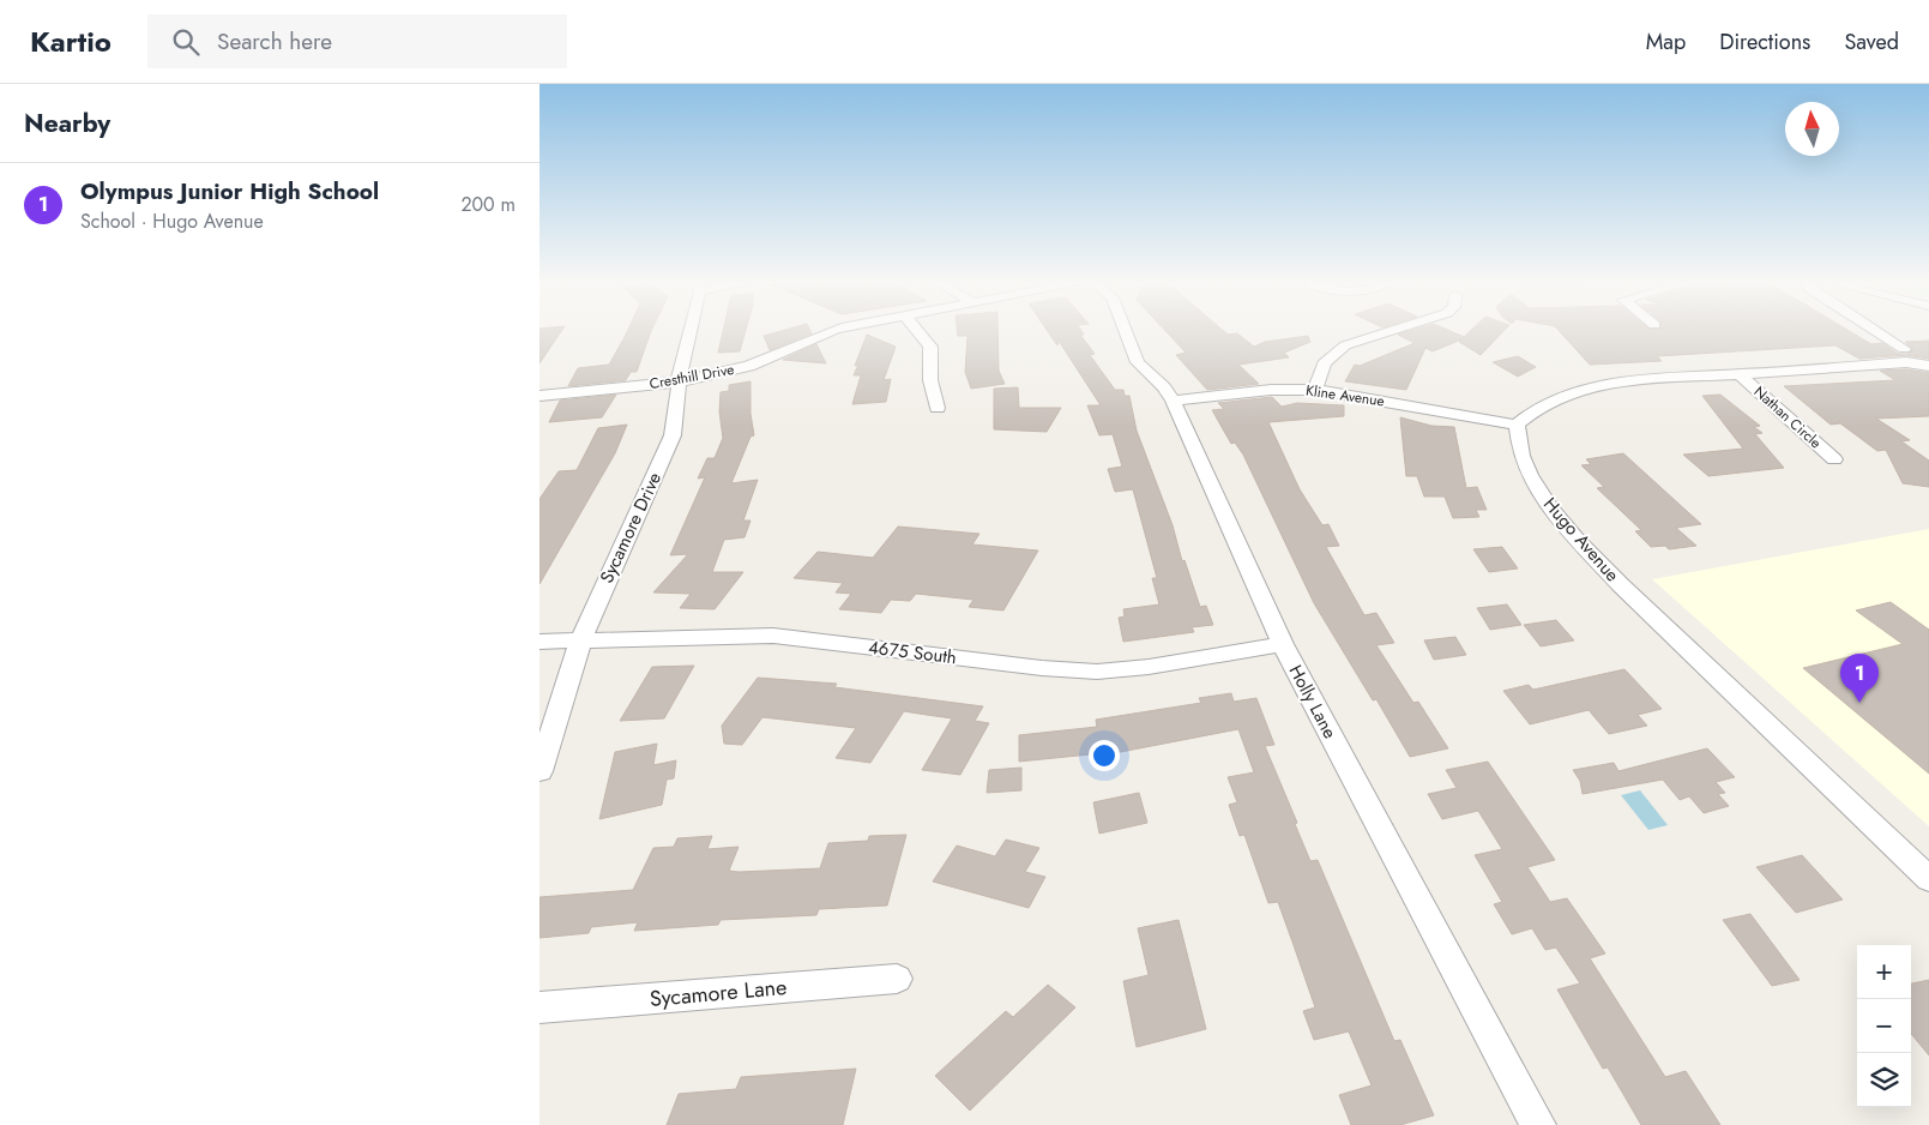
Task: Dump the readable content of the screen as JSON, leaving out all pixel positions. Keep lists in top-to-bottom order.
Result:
{
  "streets": {
    "street": [
      "Cresthill Drive",
      "Kline Avenue",
      "Nathan Circle",
      "Sycamore Drive",
      "Hugo Avenue",
      "4675 South",
      "Holly Lane",
      "Sycamore Lane"
    ]
  },
  "crossings": [
    ["Cresthill Drive", "Sycamore Drive"],
    ["Kline Avenue", "Hugo Avenue"],
    ["Kline Avenue", "Holly Lane"],
    ["Sycamore Drive", "4675 South"],
    ["4675 South", "Holly Lane"]
  ],
  "north": "top",
  "page": {
    "header": "Kartio",
    "search": "Search here",
    "nav": ["Map", "Directions", "Saved"],
    "heading": "Nearby",
    "list": [
      {
        "mark": "1",
        "name": "Olympus Junior High School",
        "note": "School · Hugo Avenue",
        "value": "200 m"
      }
    ],
    "pins": "1",
    "map_buttons": ["+", "−"]
  }
}
